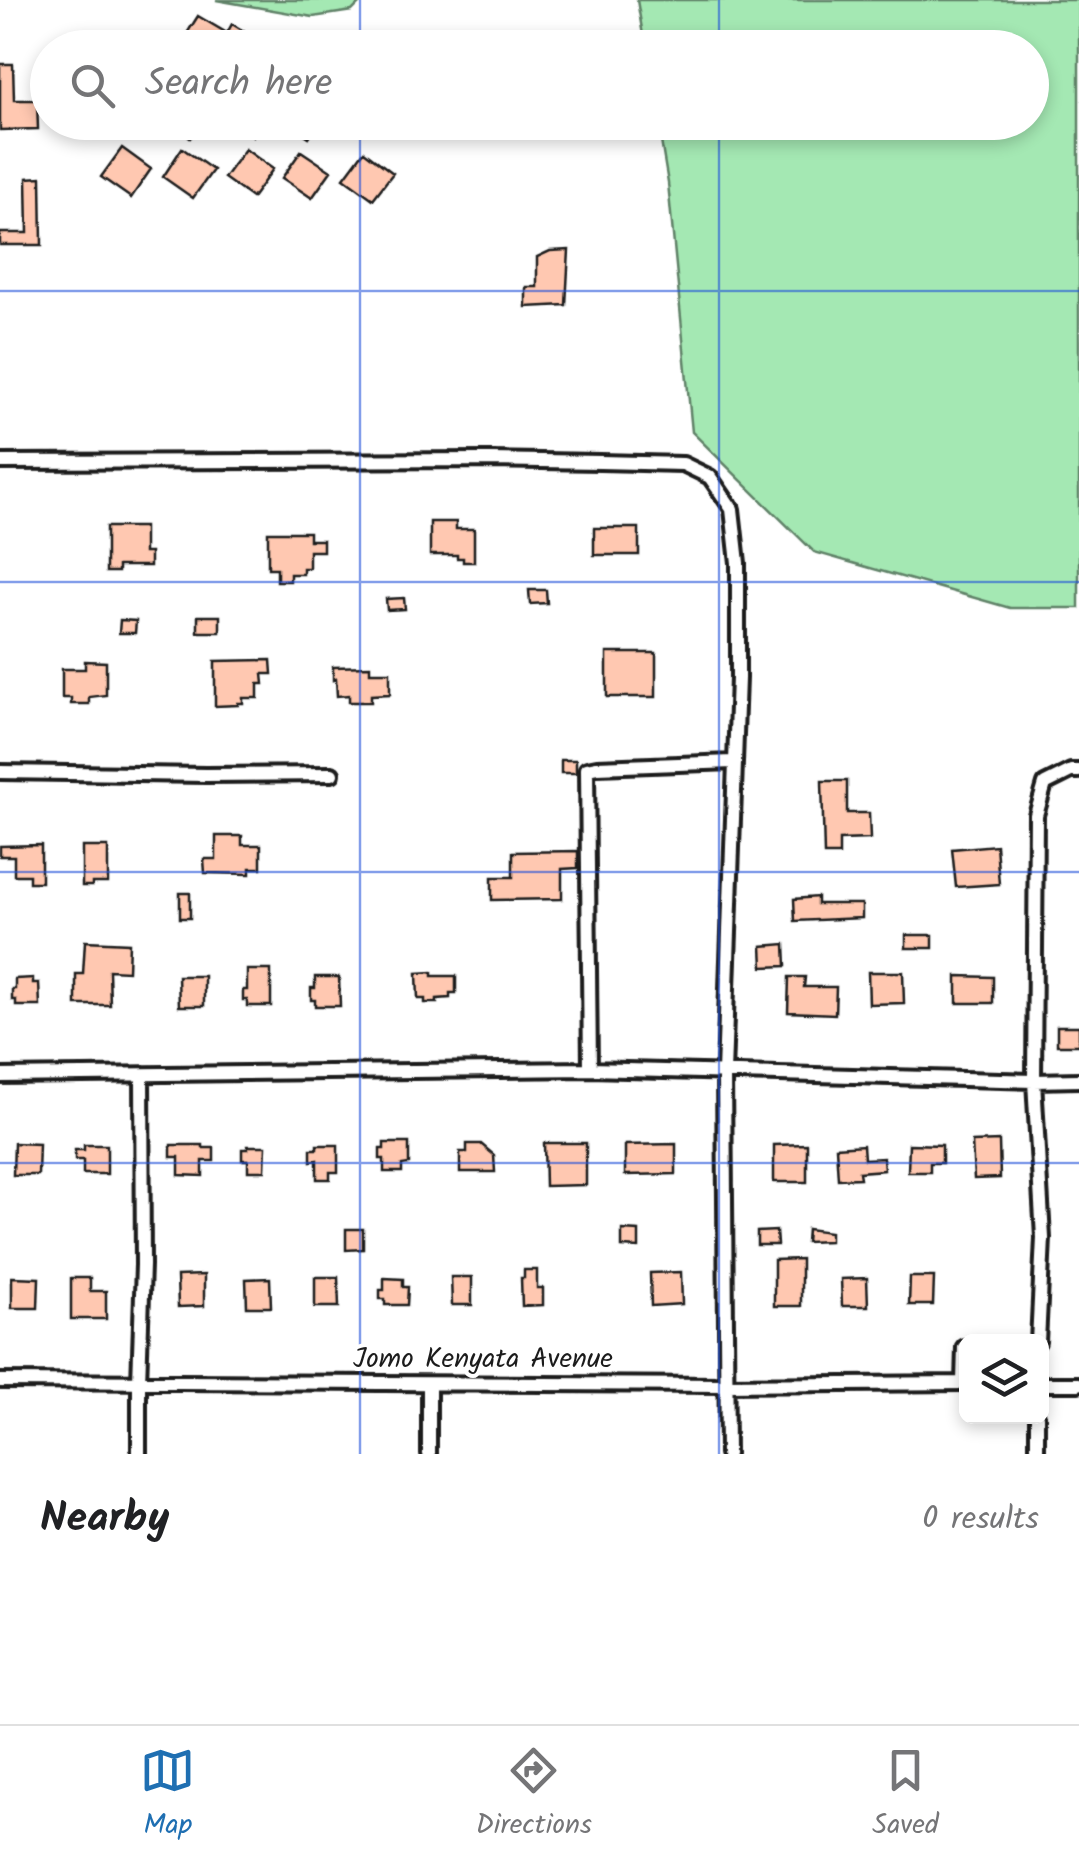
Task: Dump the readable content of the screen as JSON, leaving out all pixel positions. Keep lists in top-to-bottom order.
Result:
{
  "streets": {
    "street": ["Jomo Kenyata Avenue"]
  },
  "page": {
    "search": "Search here",
    "heading": ["Nearby", "0 results"],
    "nav": ["Map", "Directions", "Saved"]
  }
}
